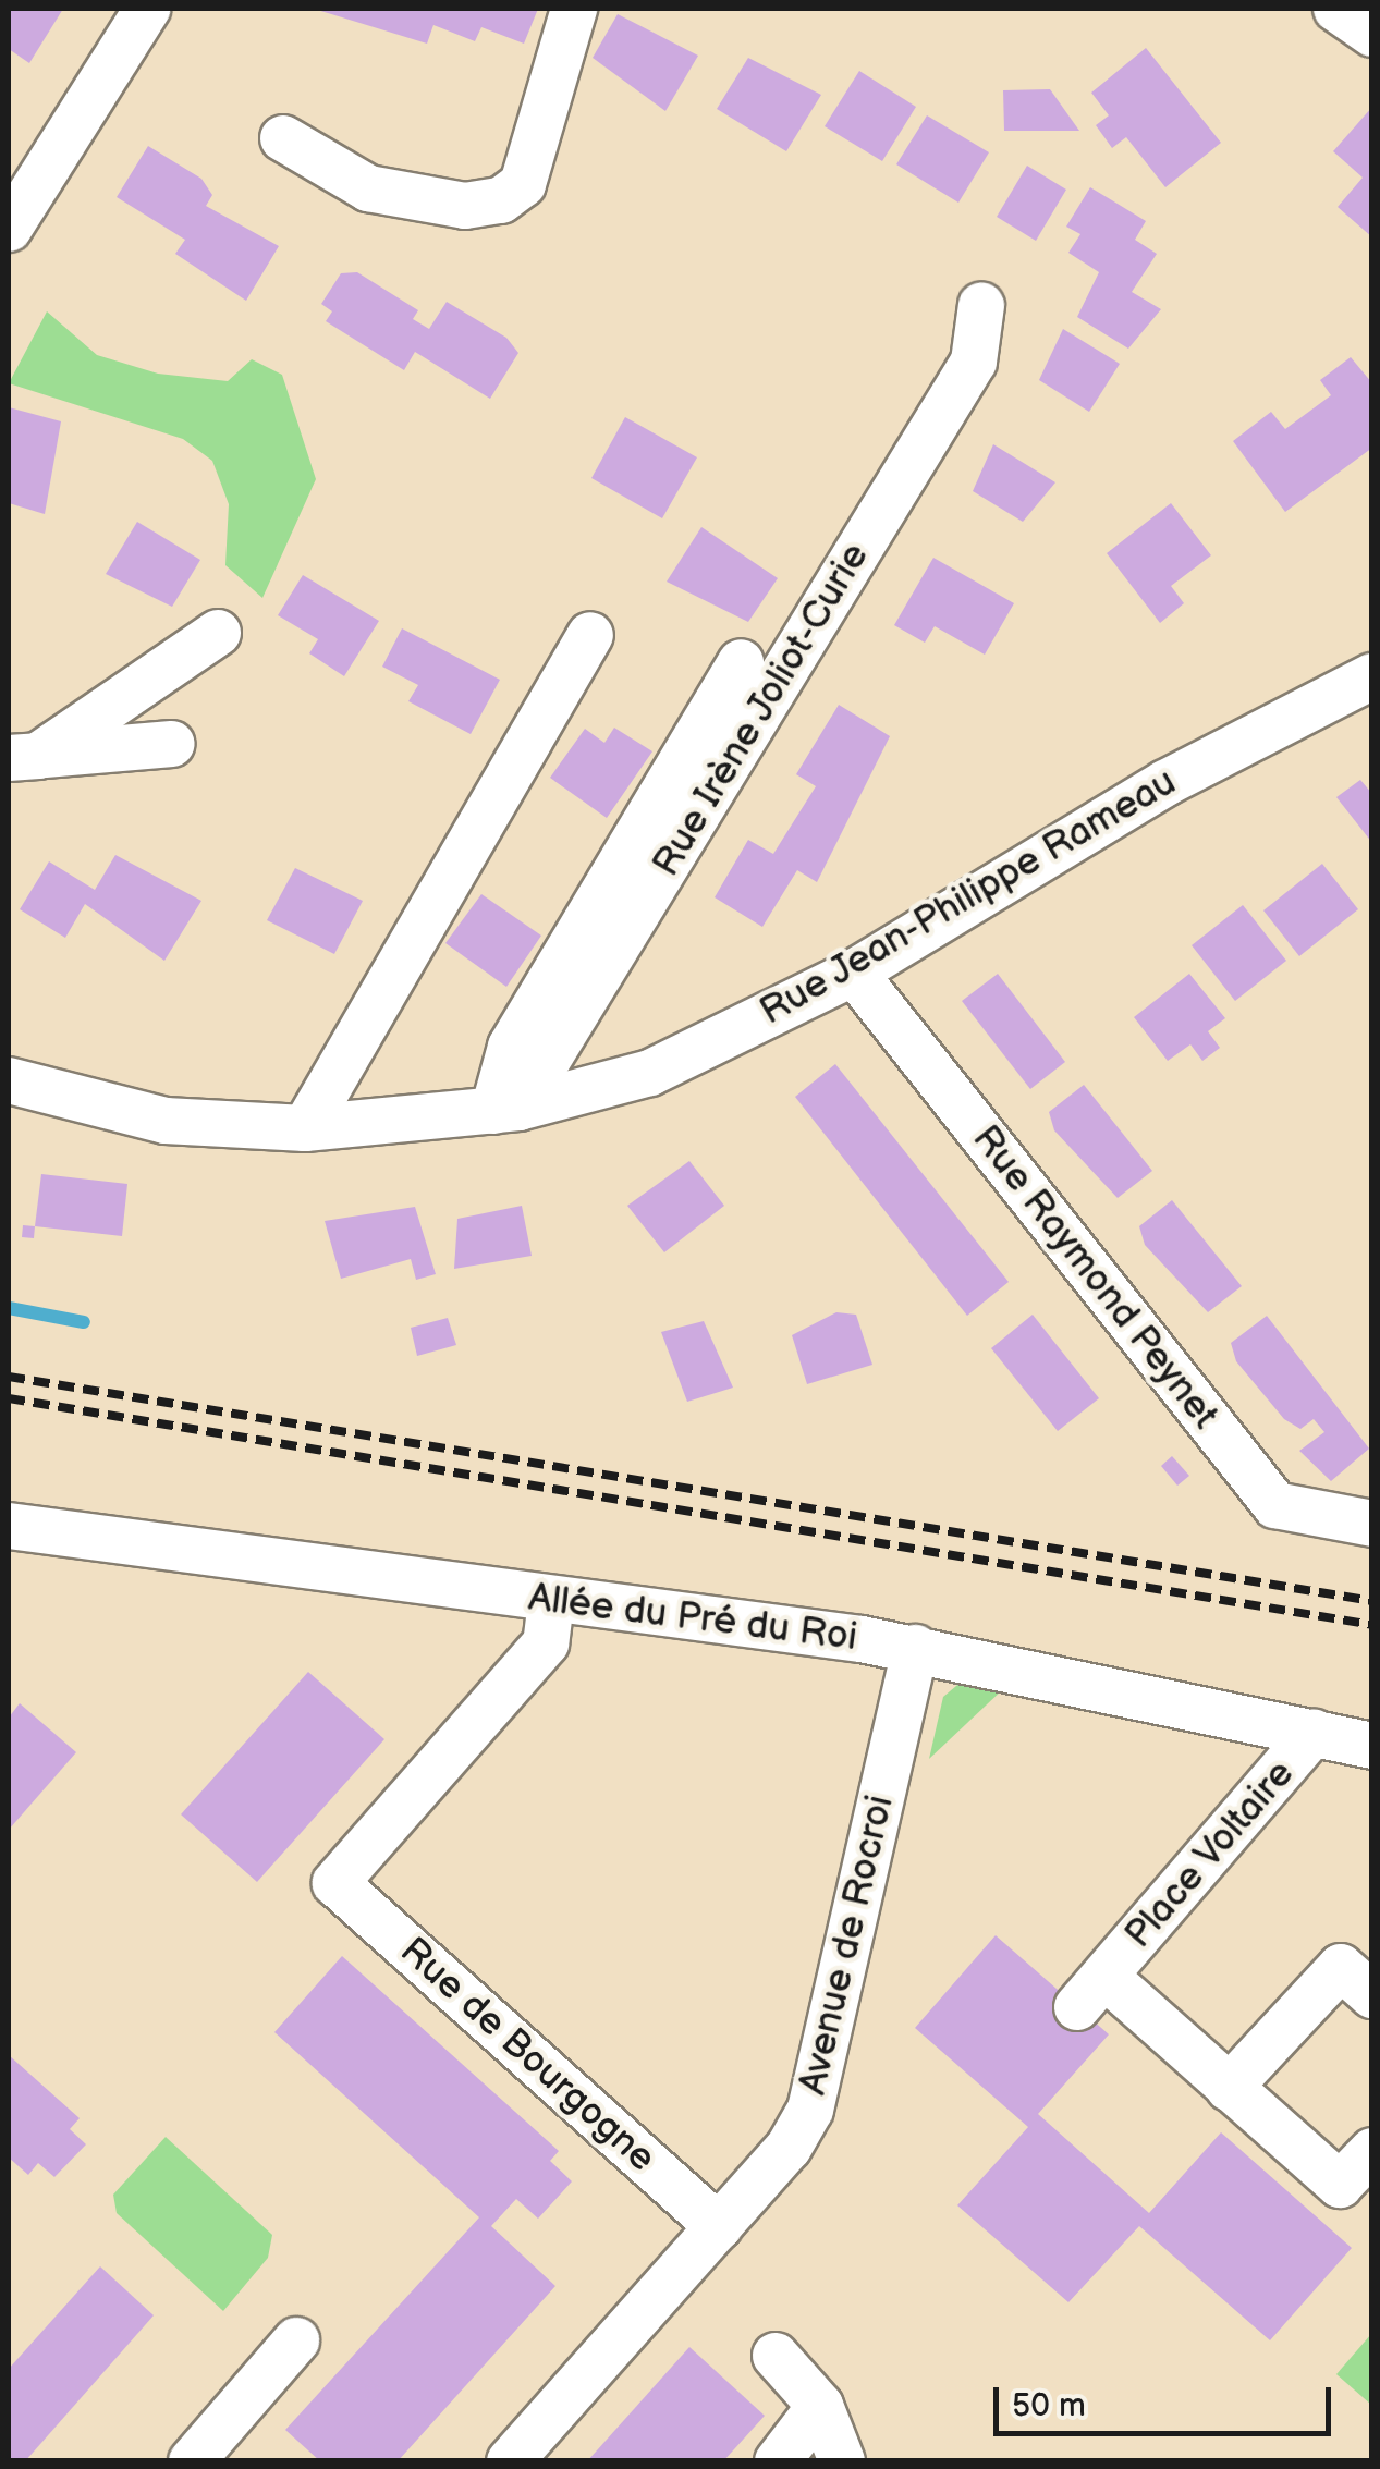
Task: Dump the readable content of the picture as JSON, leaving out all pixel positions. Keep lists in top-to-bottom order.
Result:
{
  "streets": {
    "street": [
      "Rue Irène Joliot-Curie",
      "Rue Jean-Philippe Rameau",
      "Rue Raymond Peynet",
      "Allée du Pré du Roi",
      "Place Voltaire",
      "Avenue de Rocroi",
      "Rue de Bourgogne"
    ]
  },
  "crossings": [
    ["Rue Irène Joliot-Curie", "Rue Jean-Philippe Rameau"],
    ["Rue Jean-Philippe Rameau", "Rue Raymond Peynet"],
    ["Allée du Pré du Roi", "Place Voltaire"],
    ["Allée du Pré du Roi", "Avenue de Rocroi"],
    ["Allée du Pré du Roi", "Rue de Bourgogne"],
    ["Avenue de Rocroi", "Rue de Bourgogne"]
  ],
  "scale_bar": "50 m"
}
